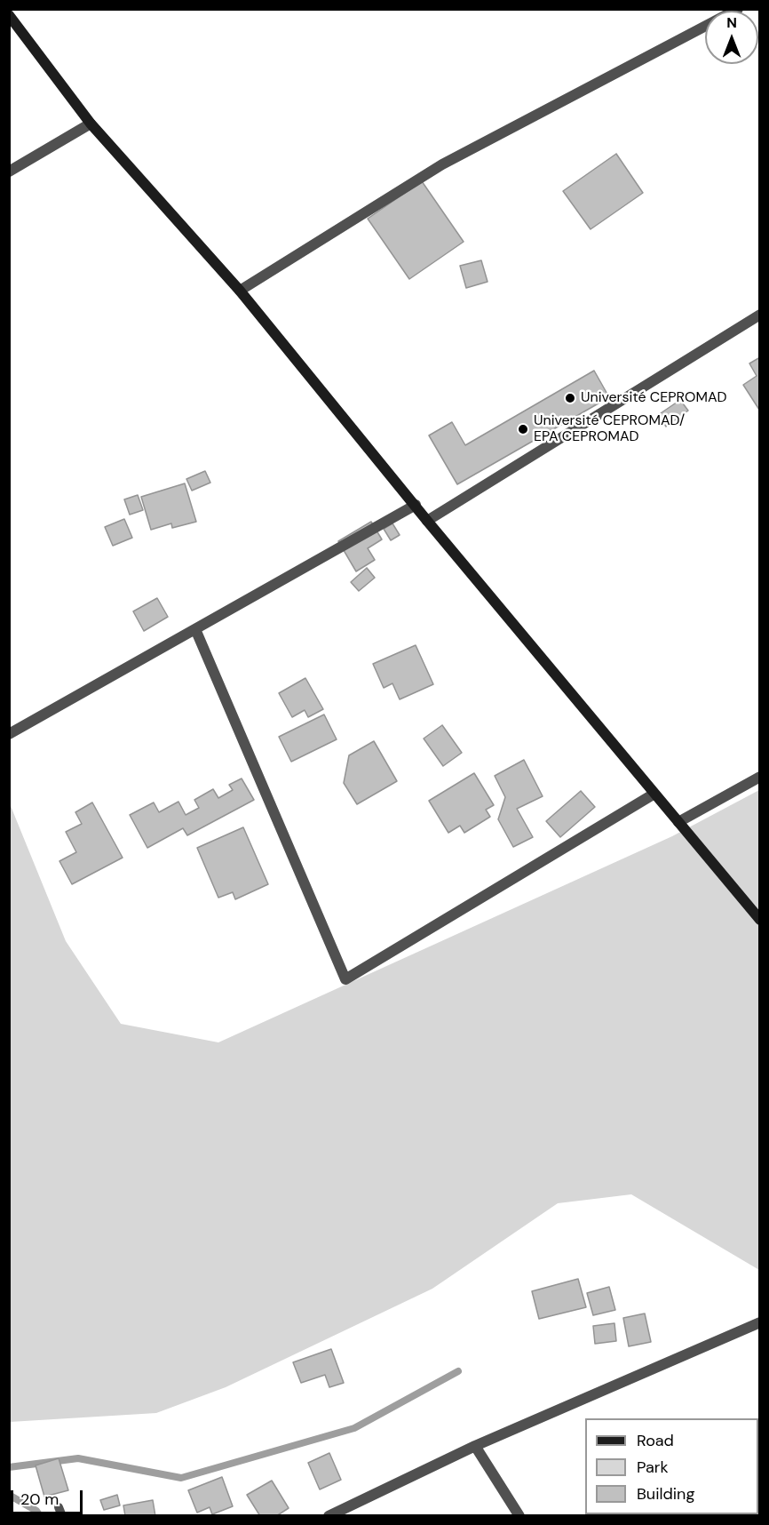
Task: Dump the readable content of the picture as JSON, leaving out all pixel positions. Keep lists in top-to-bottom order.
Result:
{
  "places": ["Université CEPROMAD", "Université CEPROMAD/ EPA CEPROMAD"],
  "legend": ["Road", "Park", "Building"],
  "scale_bar": "20 m",
  "north": "top"
}
